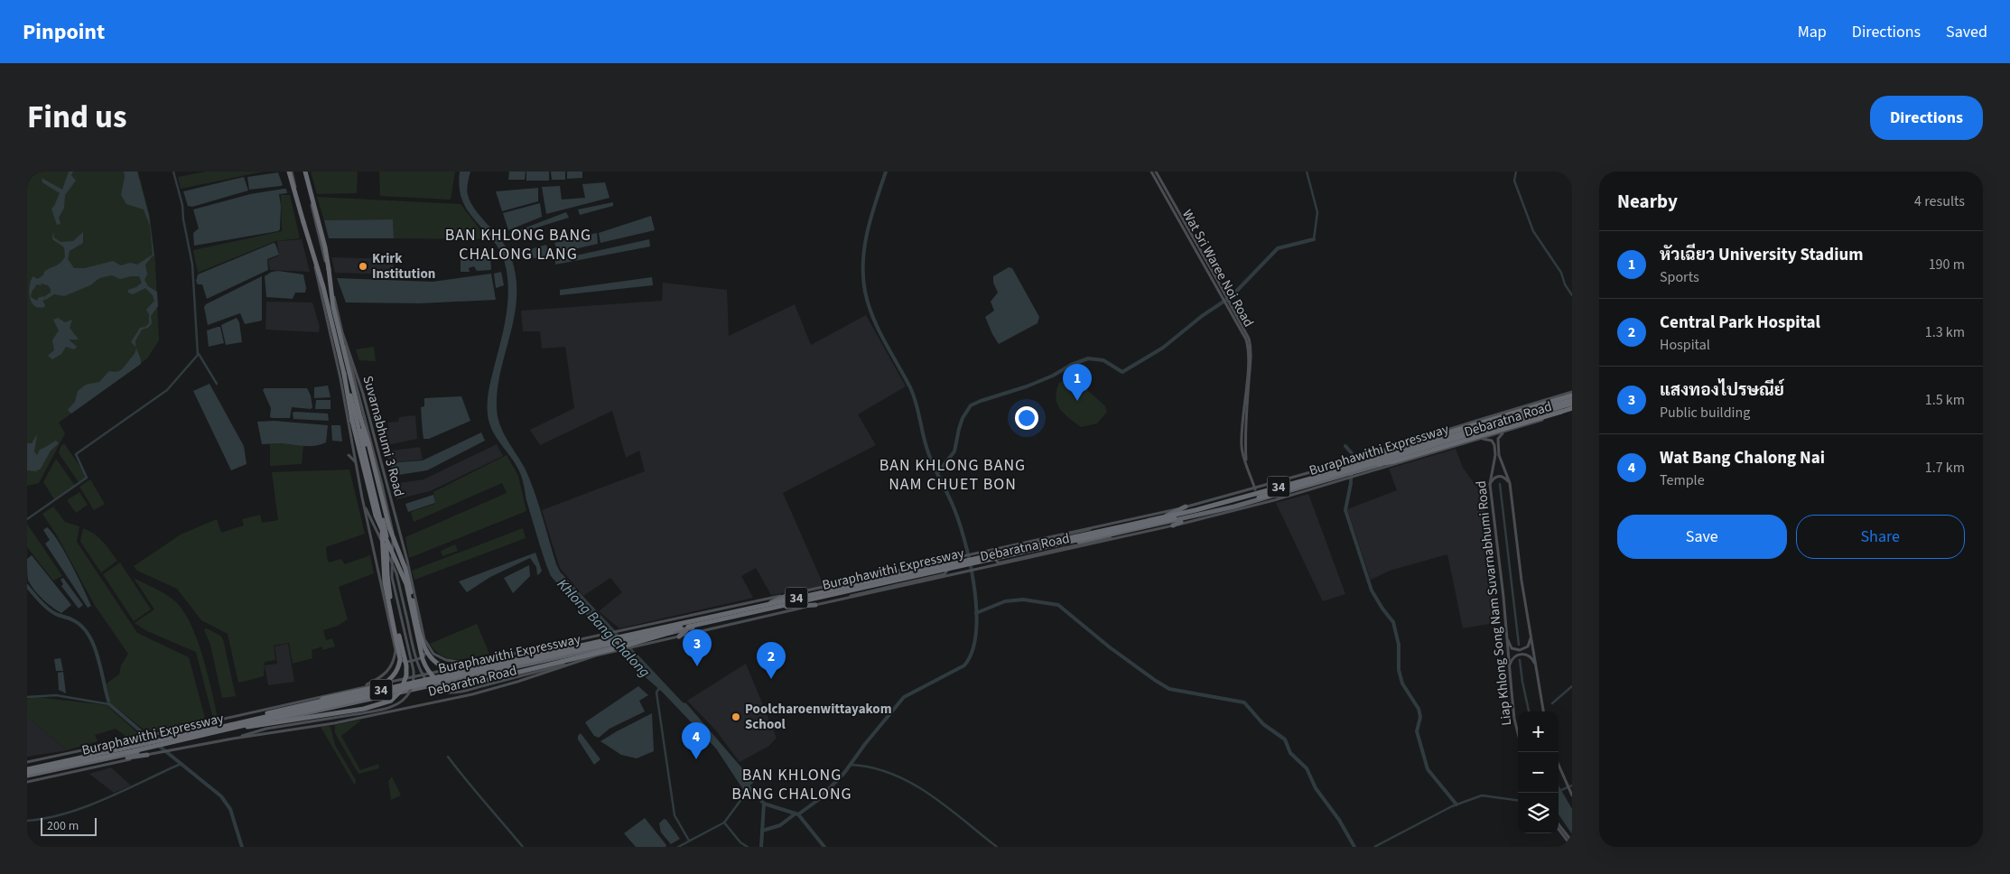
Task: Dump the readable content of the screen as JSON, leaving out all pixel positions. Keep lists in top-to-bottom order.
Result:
{
  "streets": {
    "highway": ["Debaratna Road", "Buraphawithi Expressway", "34"],
    "main road": ["Wat Sri Waree Noi Road", "Suvarnabhumi 3 Road", "Liap Khlong Song Nam Suvarnabhumi Road"]
  },
  "crossings": [
    ["Wat Sri Waree Noi Road", "Debaratna Road"],
    ["Debaratna Road", "Buraphawithi Expressway"],
    ["Debaratna Road", "Liap Khlong Song Nam Suvarnabhumi Road"]
  ],
  "districts": ["BAN KHLONG BANG CHALONG LANG", "BAN KHLONG BANG NAM CHUET BON", "BAN KHLONG BANG CHALONG"],
  "water": ["Khlong Bang Chalong"],
  "places": ["Krirk Institution", "Poolcharoenwittayakom School"],
  "scale_bar": "200 m",
  "page": {
    "header": "Pinpoint",
    "nav": ["Map", "Directions", "Saved"],
    "title": "Find us",
    "buttons": [
      "Directions",
      ["Save", "Share"]
    ],
    "heading": ["Nearby", "4 results"],
    "list": [
      {
        "mark": "1",
        "name": "หัวเฉียว University Stadium",
        "note": "Sports",
        "value": "190 m"
      },
      {
        "mark": "2",
        "name": "Central Park Hospital",
        "note": "Hospital",
        "value": "1.3 km"
      },
      {
        "mark": "3",
        "name": "แสงทองไปรษณีย์",
        "note": "Public building",
        "value": "1.5 km"
      },
      {
        "mark": "4",
        "name": "Wat Bang Chalong Nai",
        "note": "Temple",
        "value": "1.7 km"
      }
    ],
    "pins": [
      "1",
      "3",
      "2",
      "4"
    ],
    "map_buttons": ["+", "−"],
    "scale": "200 m"
  }
}
